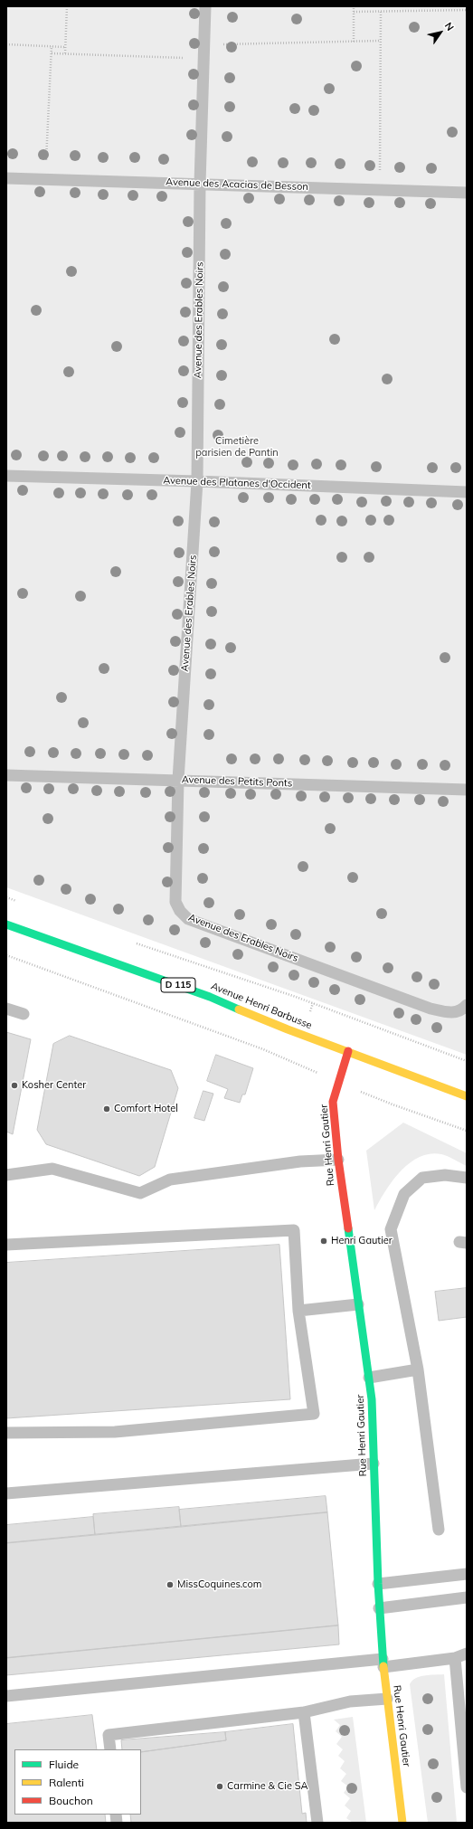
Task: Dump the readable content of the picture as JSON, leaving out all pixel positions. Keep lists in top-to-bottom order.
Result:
{
  "streets": {
    "street": ["D 115", "Avenue Henri Barbusse", "Rue Henri Gautier"],
    "lane": [
      "Avenue des Acacias de Besson",
      "Avenue des Erables Noirs",
      "Avenue des Platanes d'Occident",
      "Avenue des Petits Ponts"
    ]
  },
  "crossings": [
    ["Avenue des Acacias de Besson", "Avenue des Erables Noirs"],
    ["Avenue des Erables Noirs", "Avenue des Platanes d'Occident"],
    ["Avenue des Erables Noirs", "Avenue des Petits Ponts"],
    ["Avenue Henri Barbusse", "Rue Henri Gautier"]
  ],
  "parks": ["Cimetière parisien de Pantin"],
  "places": [
    "Kosher Center",
    "Comfort Hotel",
    "Henri Gautier",
    "MissCoquines.com",
    "Carmine & Cie SA"
  ],
  "legend": ["Fluide", "Ralenti", "Bouchon"],
  "north": "top right"
}
